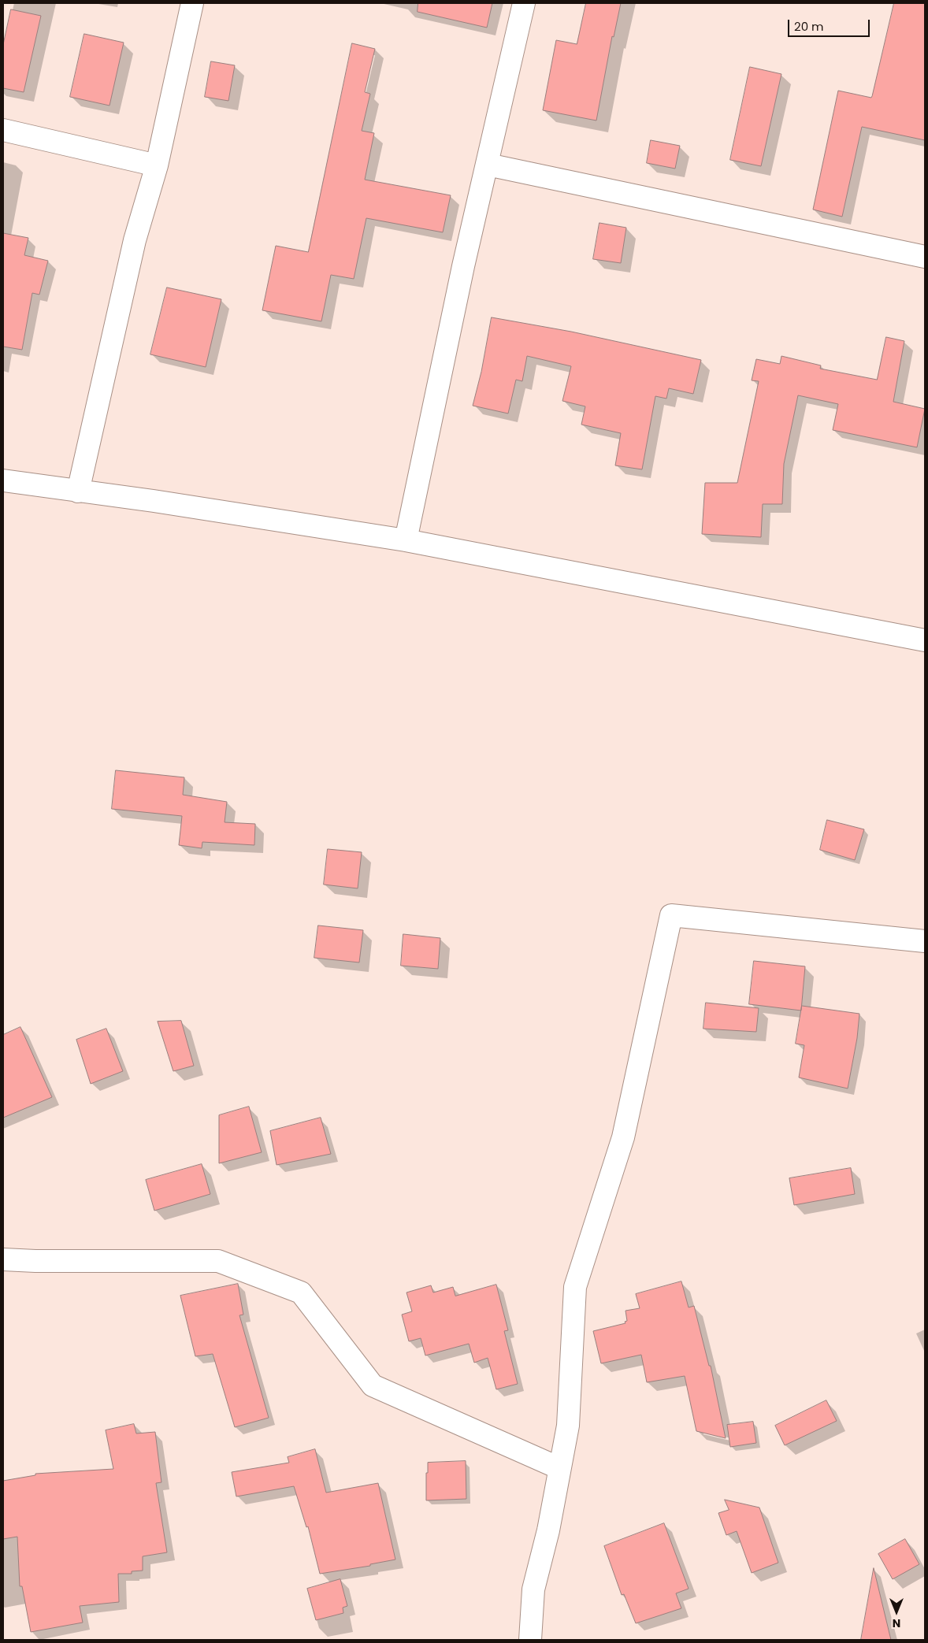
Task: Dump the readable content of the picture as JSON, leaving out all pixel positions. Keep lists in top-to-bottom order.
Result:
{
  "scale_bar": "20 m",
  "north": "bottom"
}
